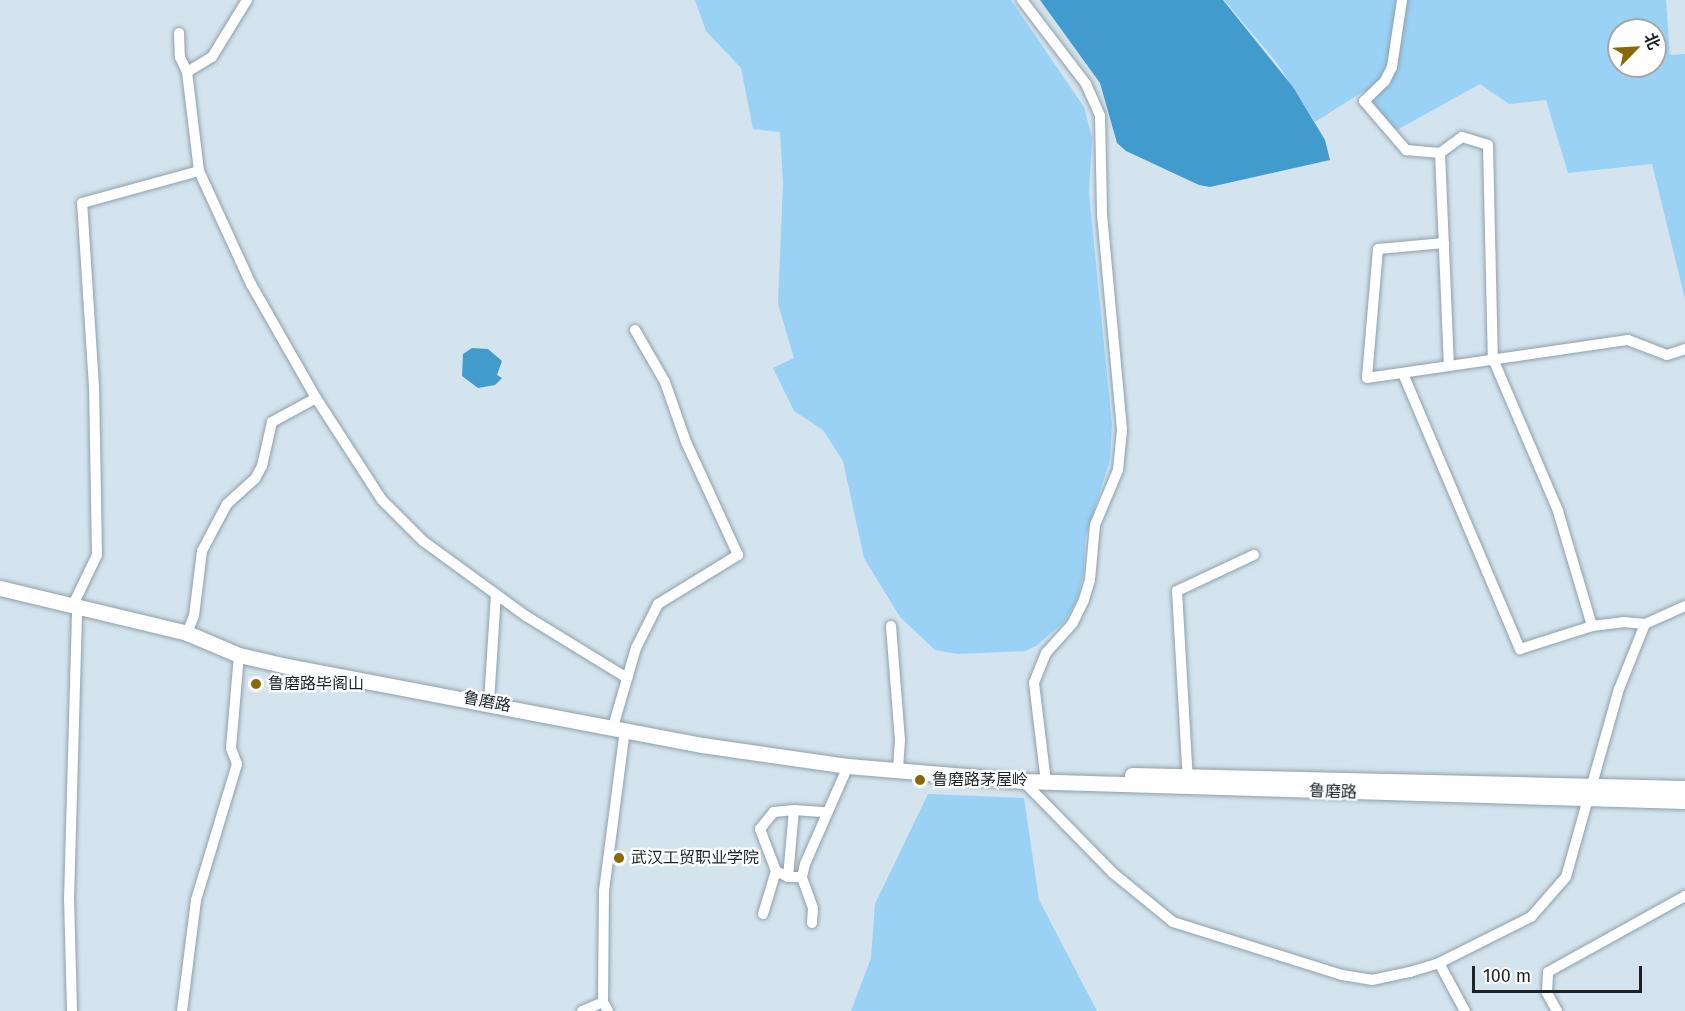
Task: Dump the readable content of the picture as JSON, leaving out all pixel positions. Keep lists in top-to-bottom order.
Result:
{
  "streets": {
    "street": ["鲁磨路"]
  },
  "places": ["鲁磨路毕阁山", "鲁磨路茅屋岭", "武汉工贸职业学院"],
  "scale_bar": "100 m",
  "north": "top right"
}
